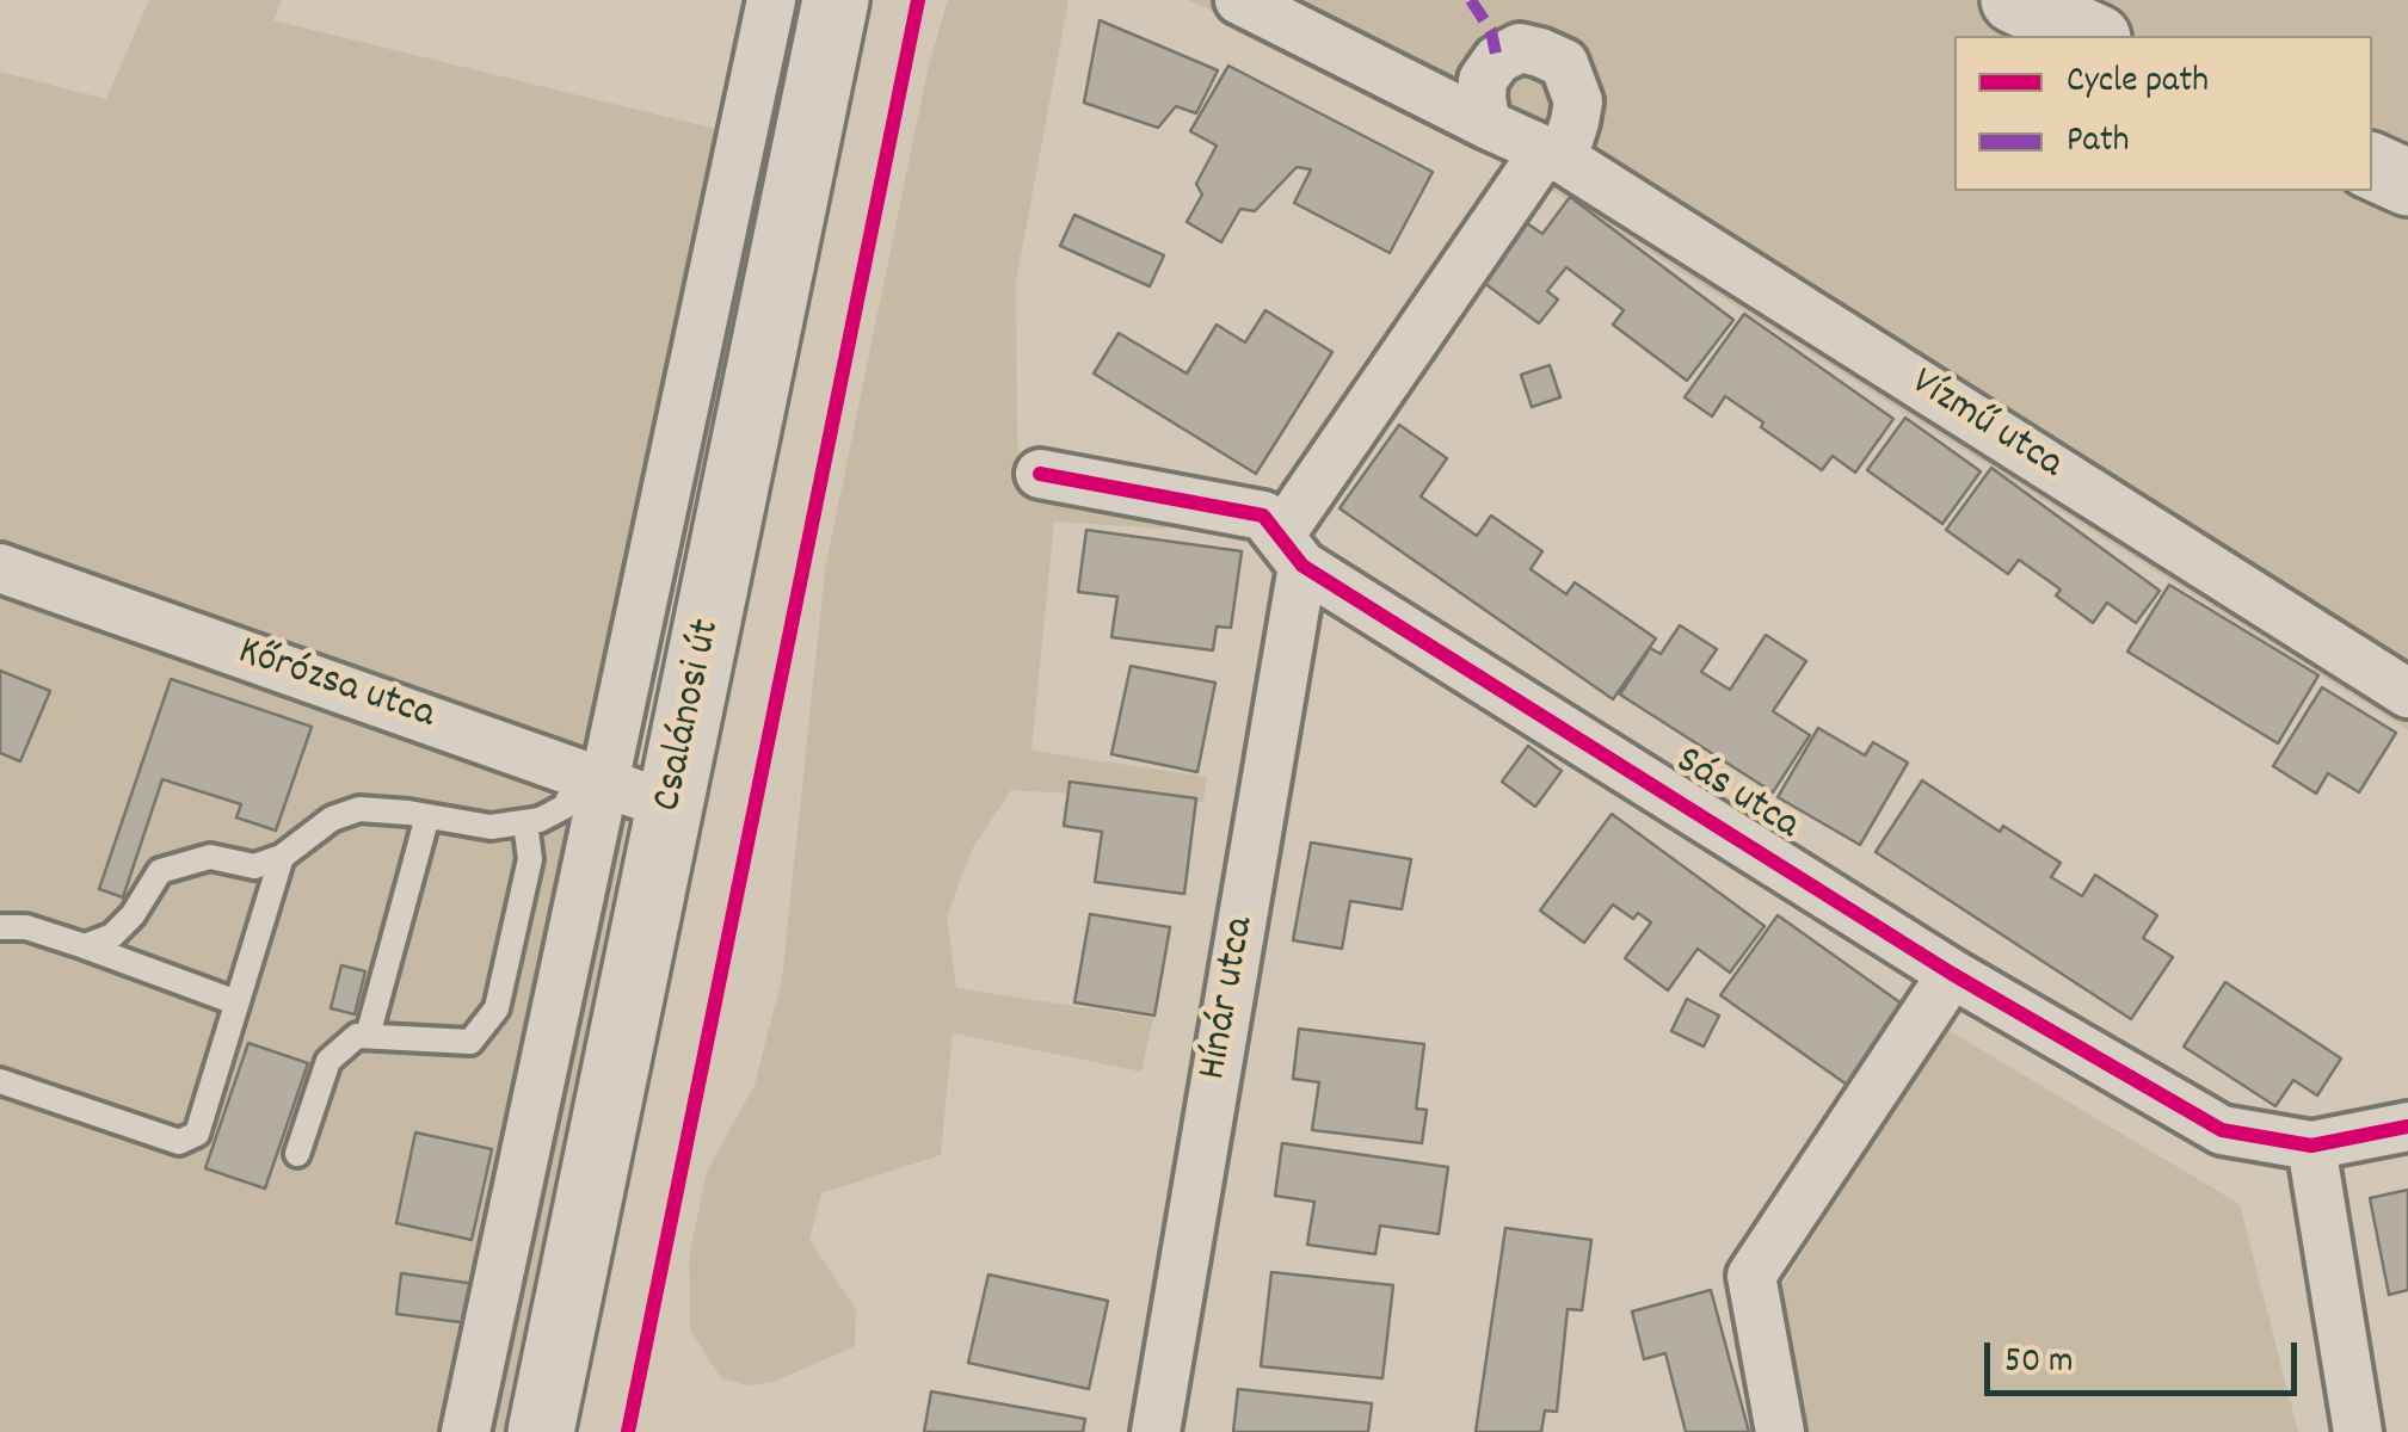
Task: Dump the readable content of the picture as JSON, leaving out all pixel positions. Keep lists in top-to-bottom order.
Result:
{
  "streets": {
    "street": [
      "Vízmű utca",
      "Kőrózsa utca",
      "Csalánosi út",
      "Sás utca",
      "Hínár utca"
    ]
  },
  "crossings": [
    ["Kőrózsa utca", "Csalánosi út"],
    ["Sás utca", "Hínár utca"]
  ],
  "legend": ["Cycle path", "Path"],
  "scale_bar": "50 m"
}
